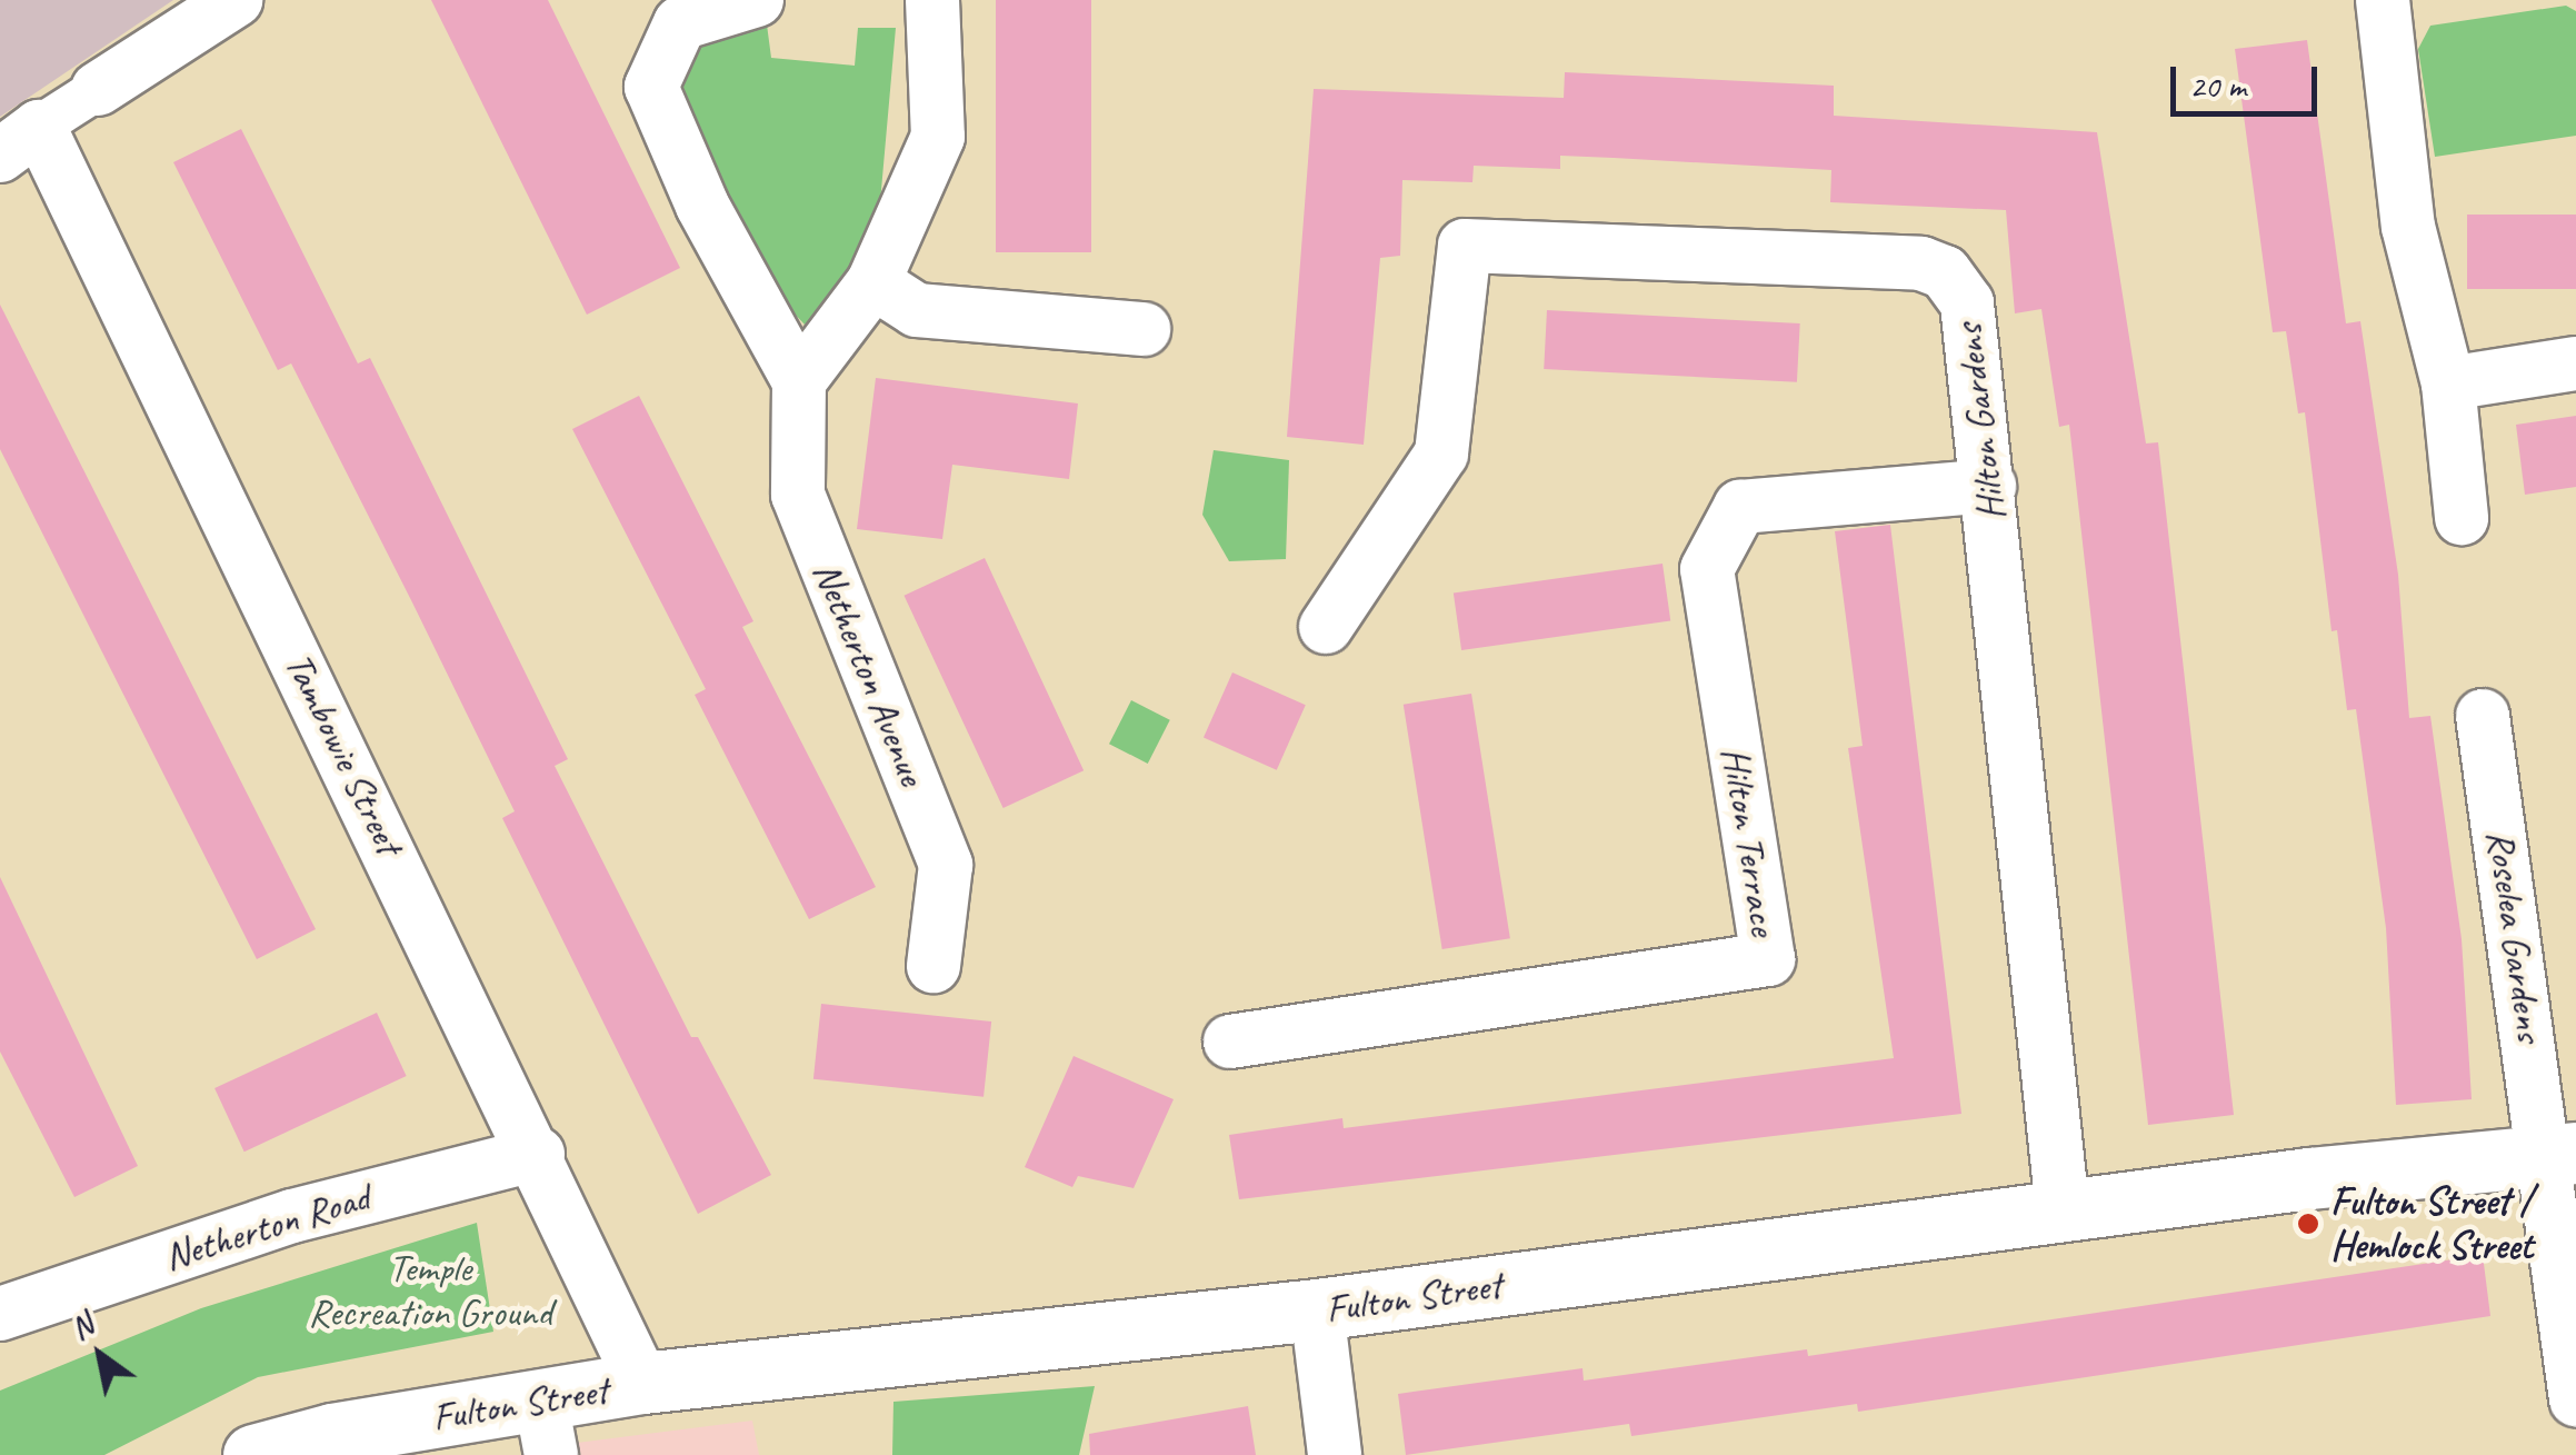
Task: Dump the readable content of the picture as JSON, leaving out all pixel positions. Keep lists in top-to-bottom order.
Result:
{
  "streets": {
    "street": [
      "Hilton Gardens",
      "Netherton Avenue",
      "Tambowie Street",
      "Hilton Terrace",
      "Roselea Gardens",
      "Netherton Road",
      "Fulton Street"
    ]
  },
  "crossings": [
    ["Hilton Gardens", "Hilton Terrace"],
    ["Hilton Gardens", "Fulton Street"],
    ["Tambowie Street", "Netherton Road"],
    ["Tambowie Street", "Fulton Street"],
    ["Roselea Gardens", "Fulton Street"]
  ],
  "parks": ["Temple Recreation Ground"],
  "places": ["Fulton Street / Hemlock Street"],
  "scale_bar": "20 m",
  "north": "top left"
}
